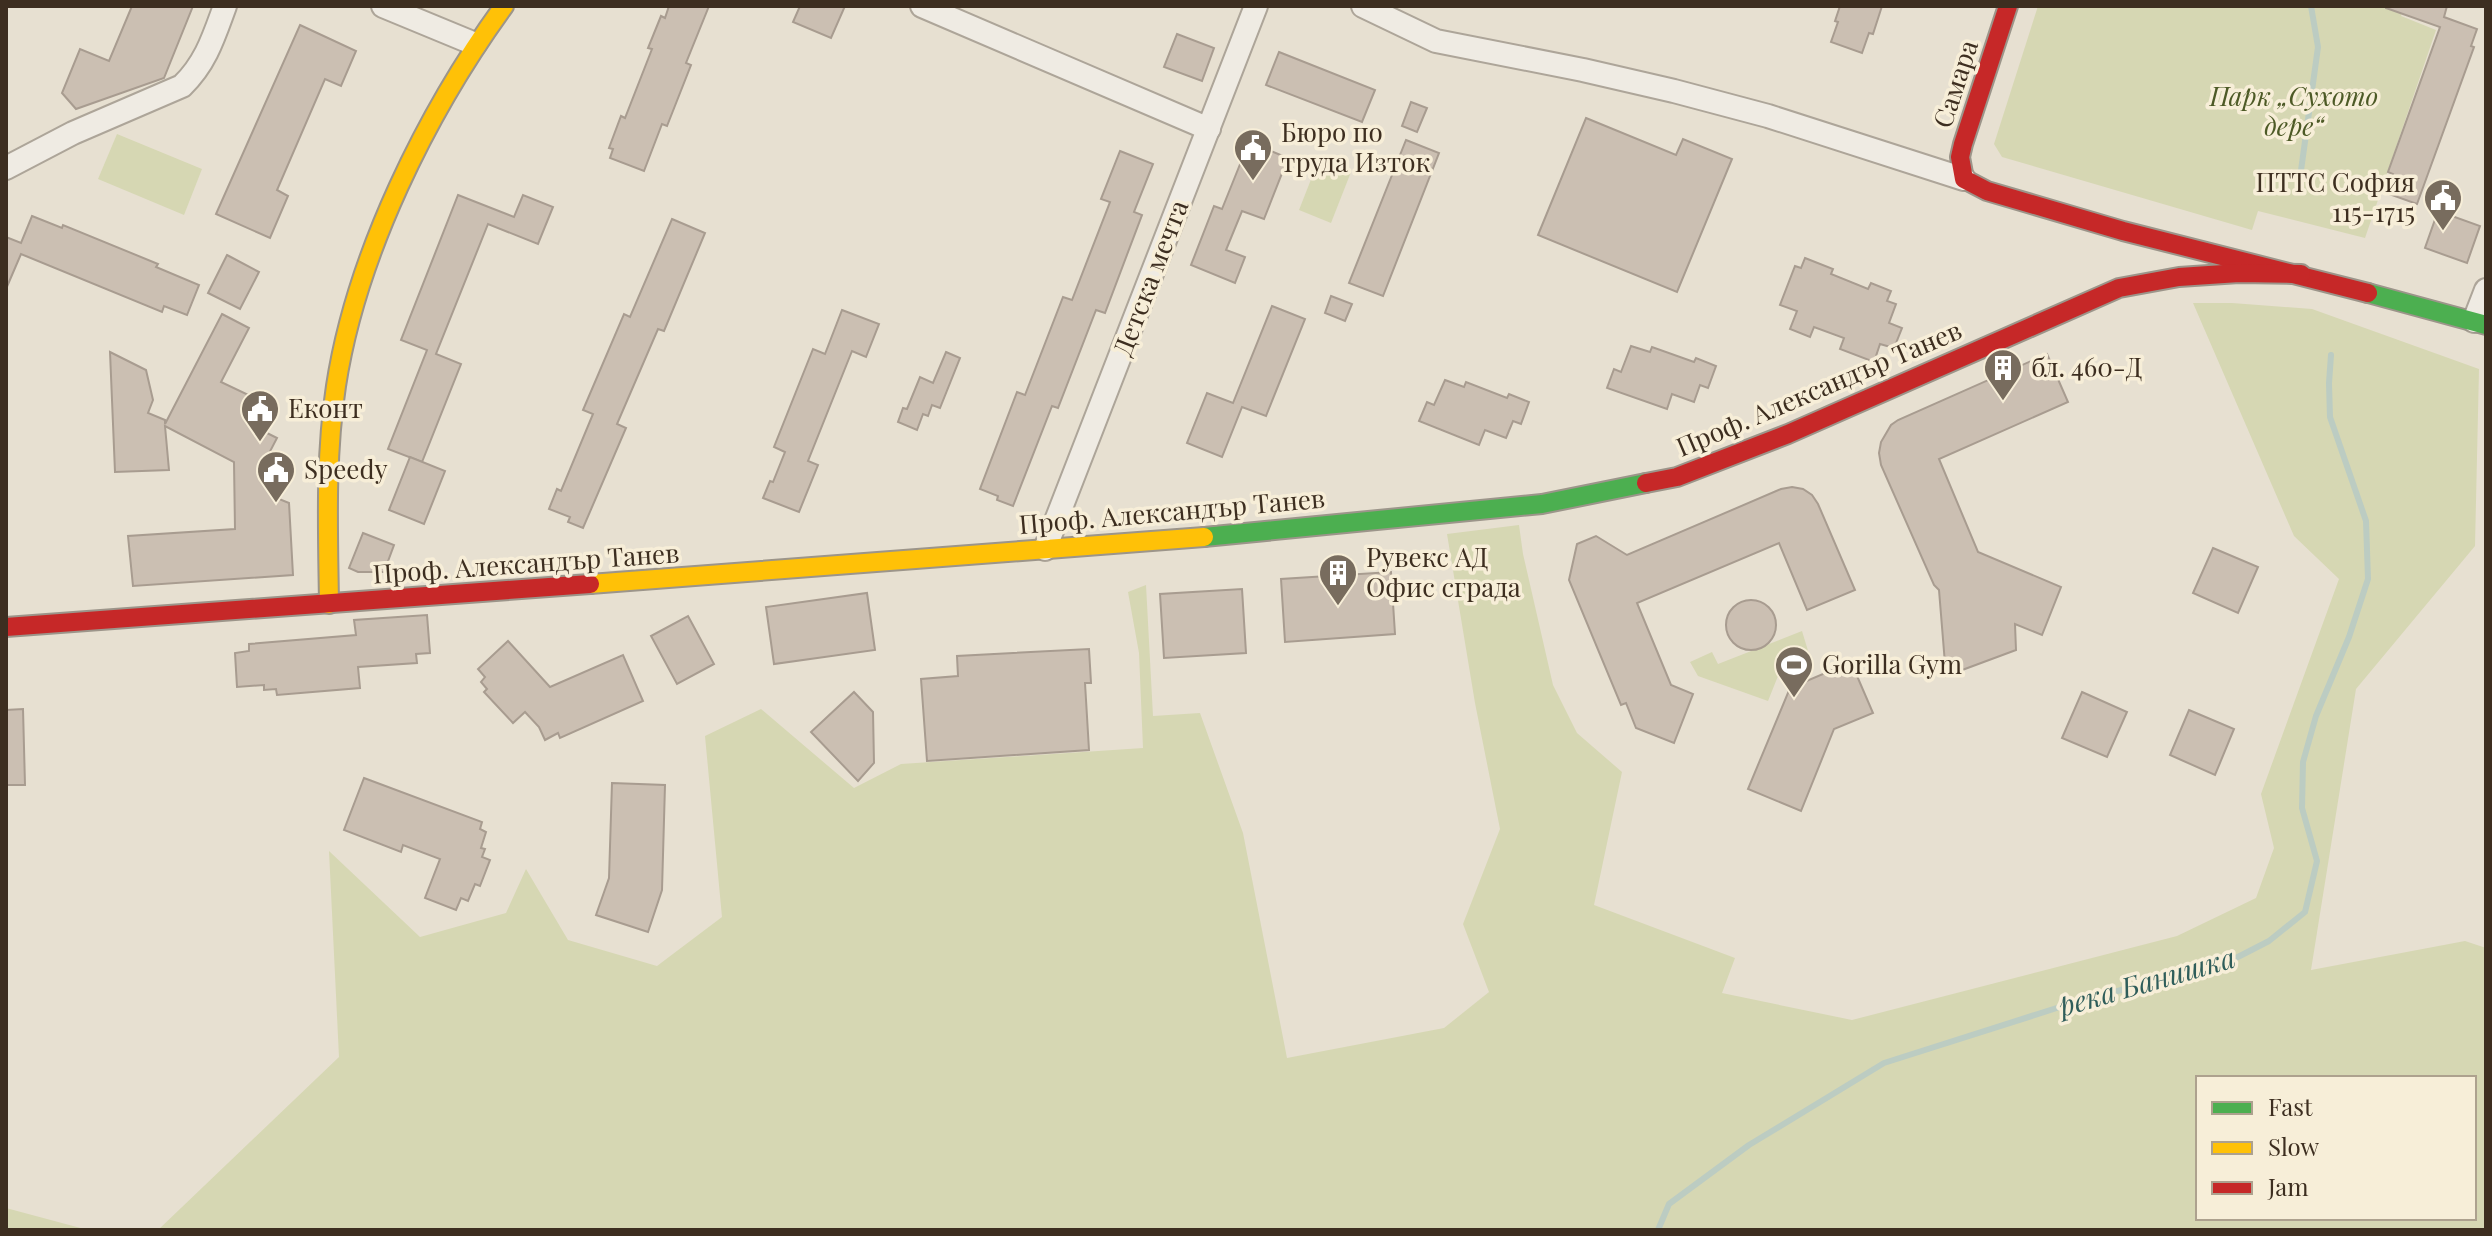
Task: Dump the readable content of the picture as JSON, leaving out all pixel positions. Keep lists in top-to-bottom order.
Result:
{
  "streets": {
    "street": ["Самара", "Детска мечта", "Проф. Александър Танев"]
  },
  "crossings": [
    ["Детска мечта", "Проф. Александър Танев"]
  ],
  "water": ["река Банишка"],
  "parks": ["Парк „Сухото дере“"],
  "places": {
    "public building": [
      "Бюро по труда Изток",
      "ПТТС София 115-1715",
      "Еконт",
      "Speedy"
    ],
    "building": ["бл. 460-Д", "Рувекс АД Офис сграда"],
    "sports": ["Gorilla Gym"]
  },
  "legend": ["Fast", "Slow", "Jam"]
}
